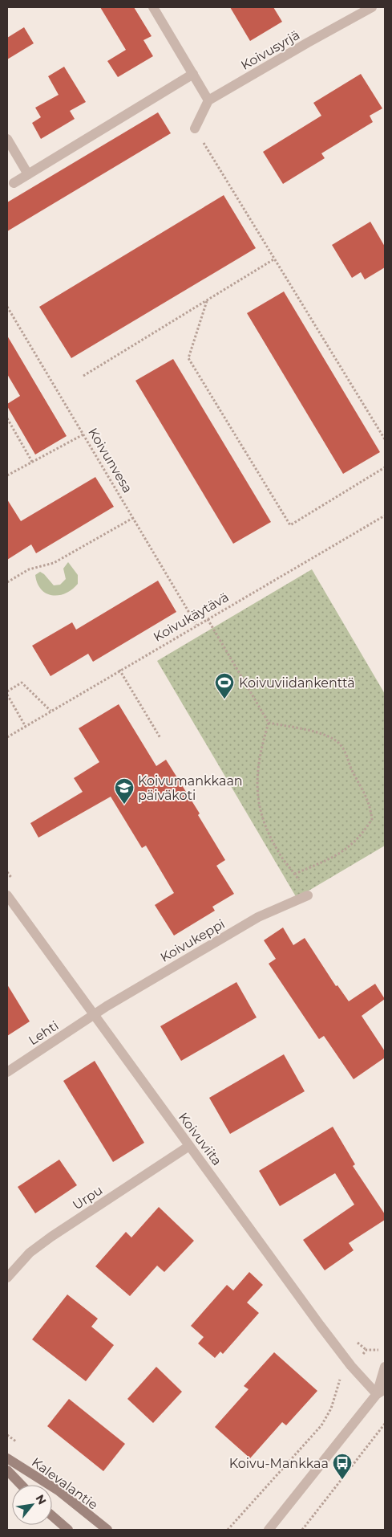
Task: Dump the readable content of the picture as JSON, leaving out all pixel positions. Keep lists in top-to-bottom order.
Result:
{
  "streets": {
    "main road": ["Kalevalantie"],
    "street": [
      "Koivusyrjä",
      "Koivukeppi",
      "Lehti",
      "Koivuviita",
      "Urpu"
    ],
    "path": ["Koivunvesa", "Koivukäytävä"]
  },
  "crossings": [
    ["Koivunvesa", "Koivukäytävä"],
    ["Koivukeppi", "Lehti"],
    ["Koivukeppi", "Koivuviita"],
    ["Lehti", "Koivuviita"],
    ["Koivuviita", "Urpu"]
  ],
  "places": {
    "sports": ["Koivuviidankenttä"],
    "school or university": ["Koivumankkaan päiväkoti"],
    "bus stop": ["Koivu-Mankkaa"]
  },
  "north": "top right"
}
